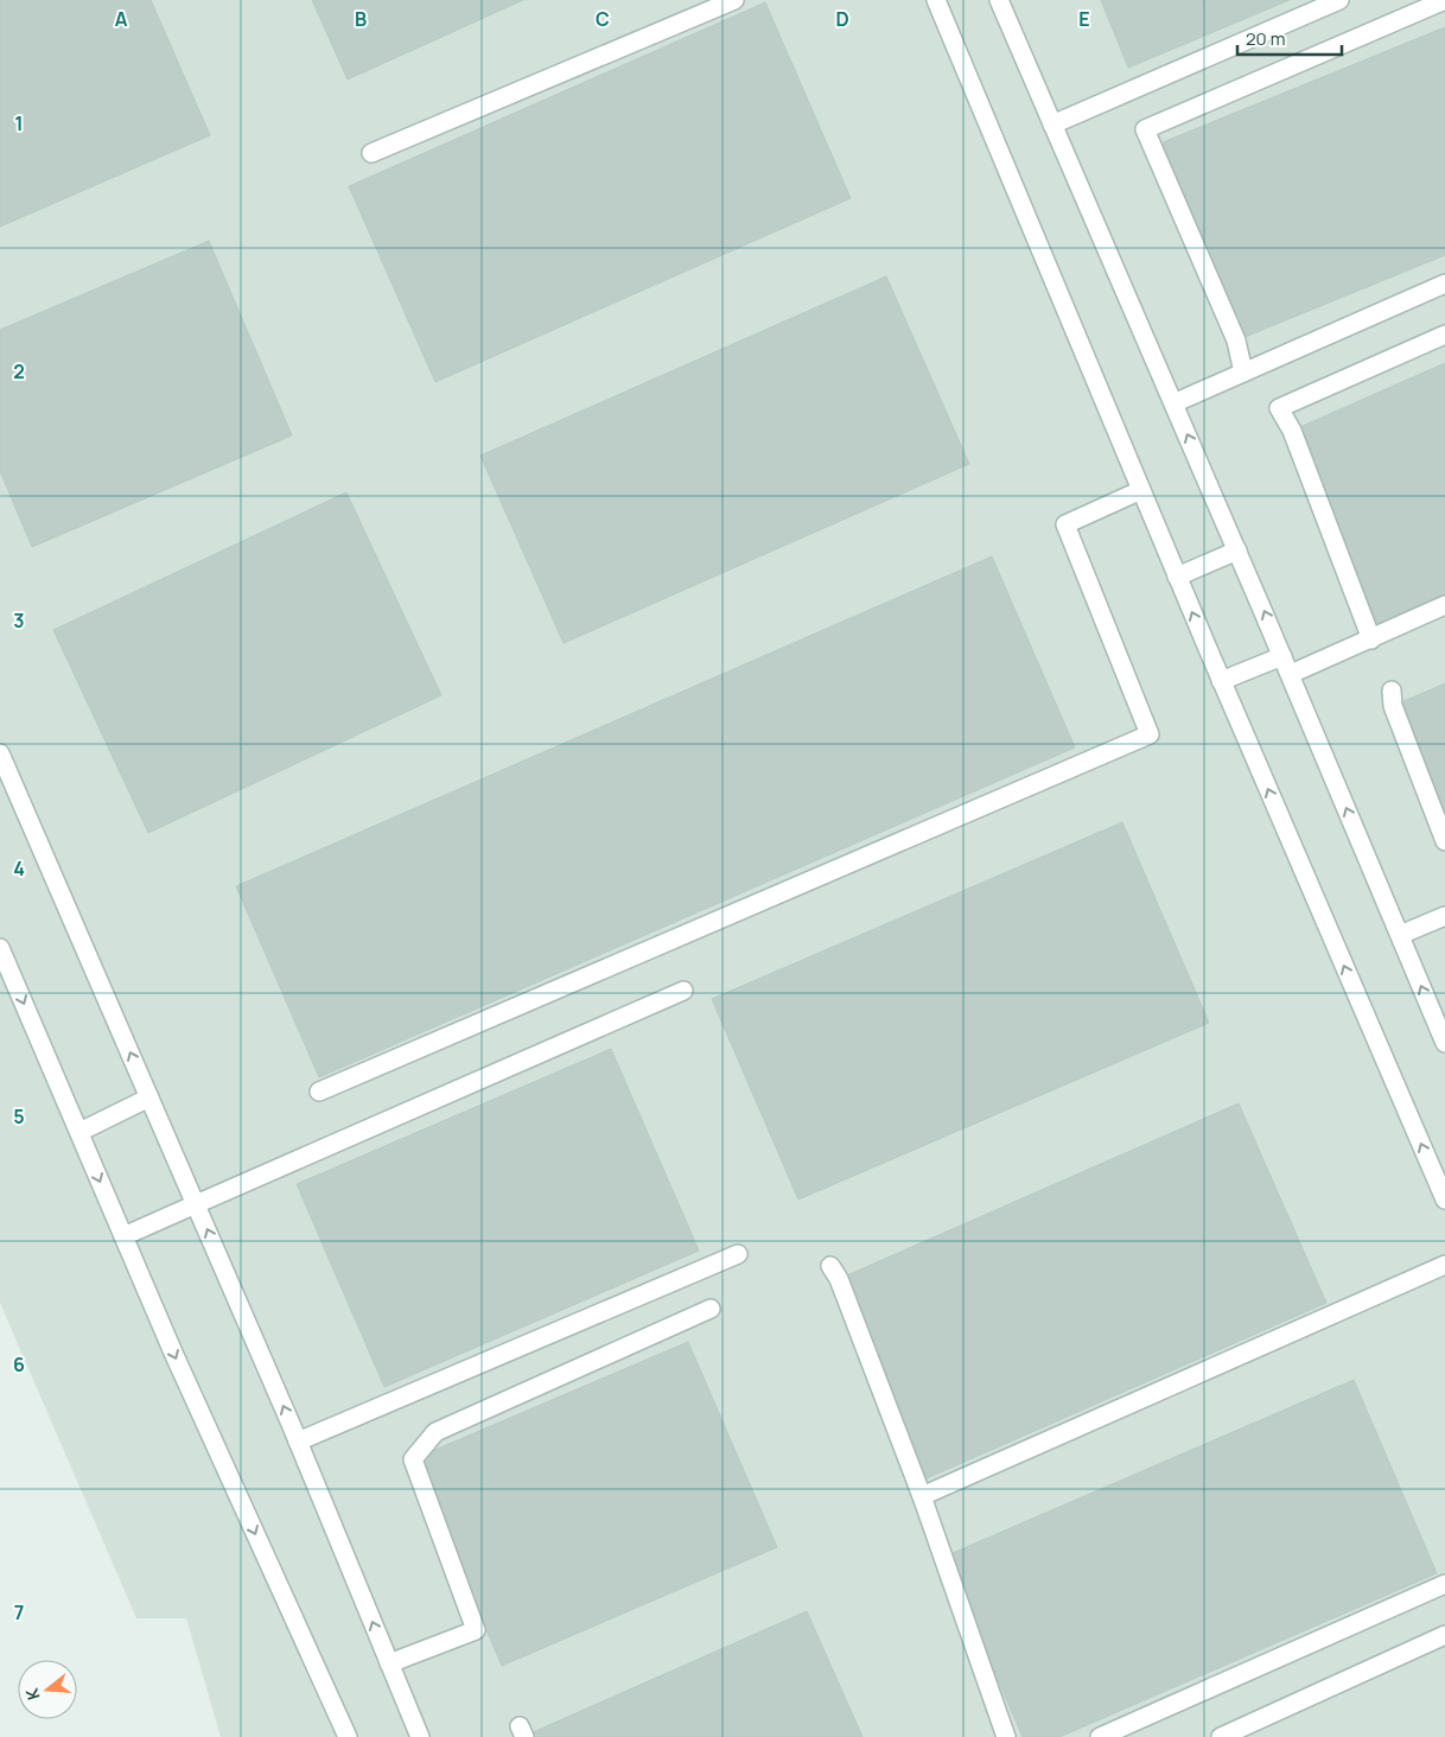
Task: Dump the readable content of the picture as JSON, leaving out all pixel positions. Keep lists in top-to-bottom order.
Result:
{
  "scale_bar": "20 m",
  "north": "left",
  "grid": {
    "columns": [
      "A",
      "B",
      "C",
      "D",
      "E"
    ],
    "rows": [
      "1",
      "2",
      "3",
      "4",
      "5",
      "6",
      "7"
    ]
  }
}
